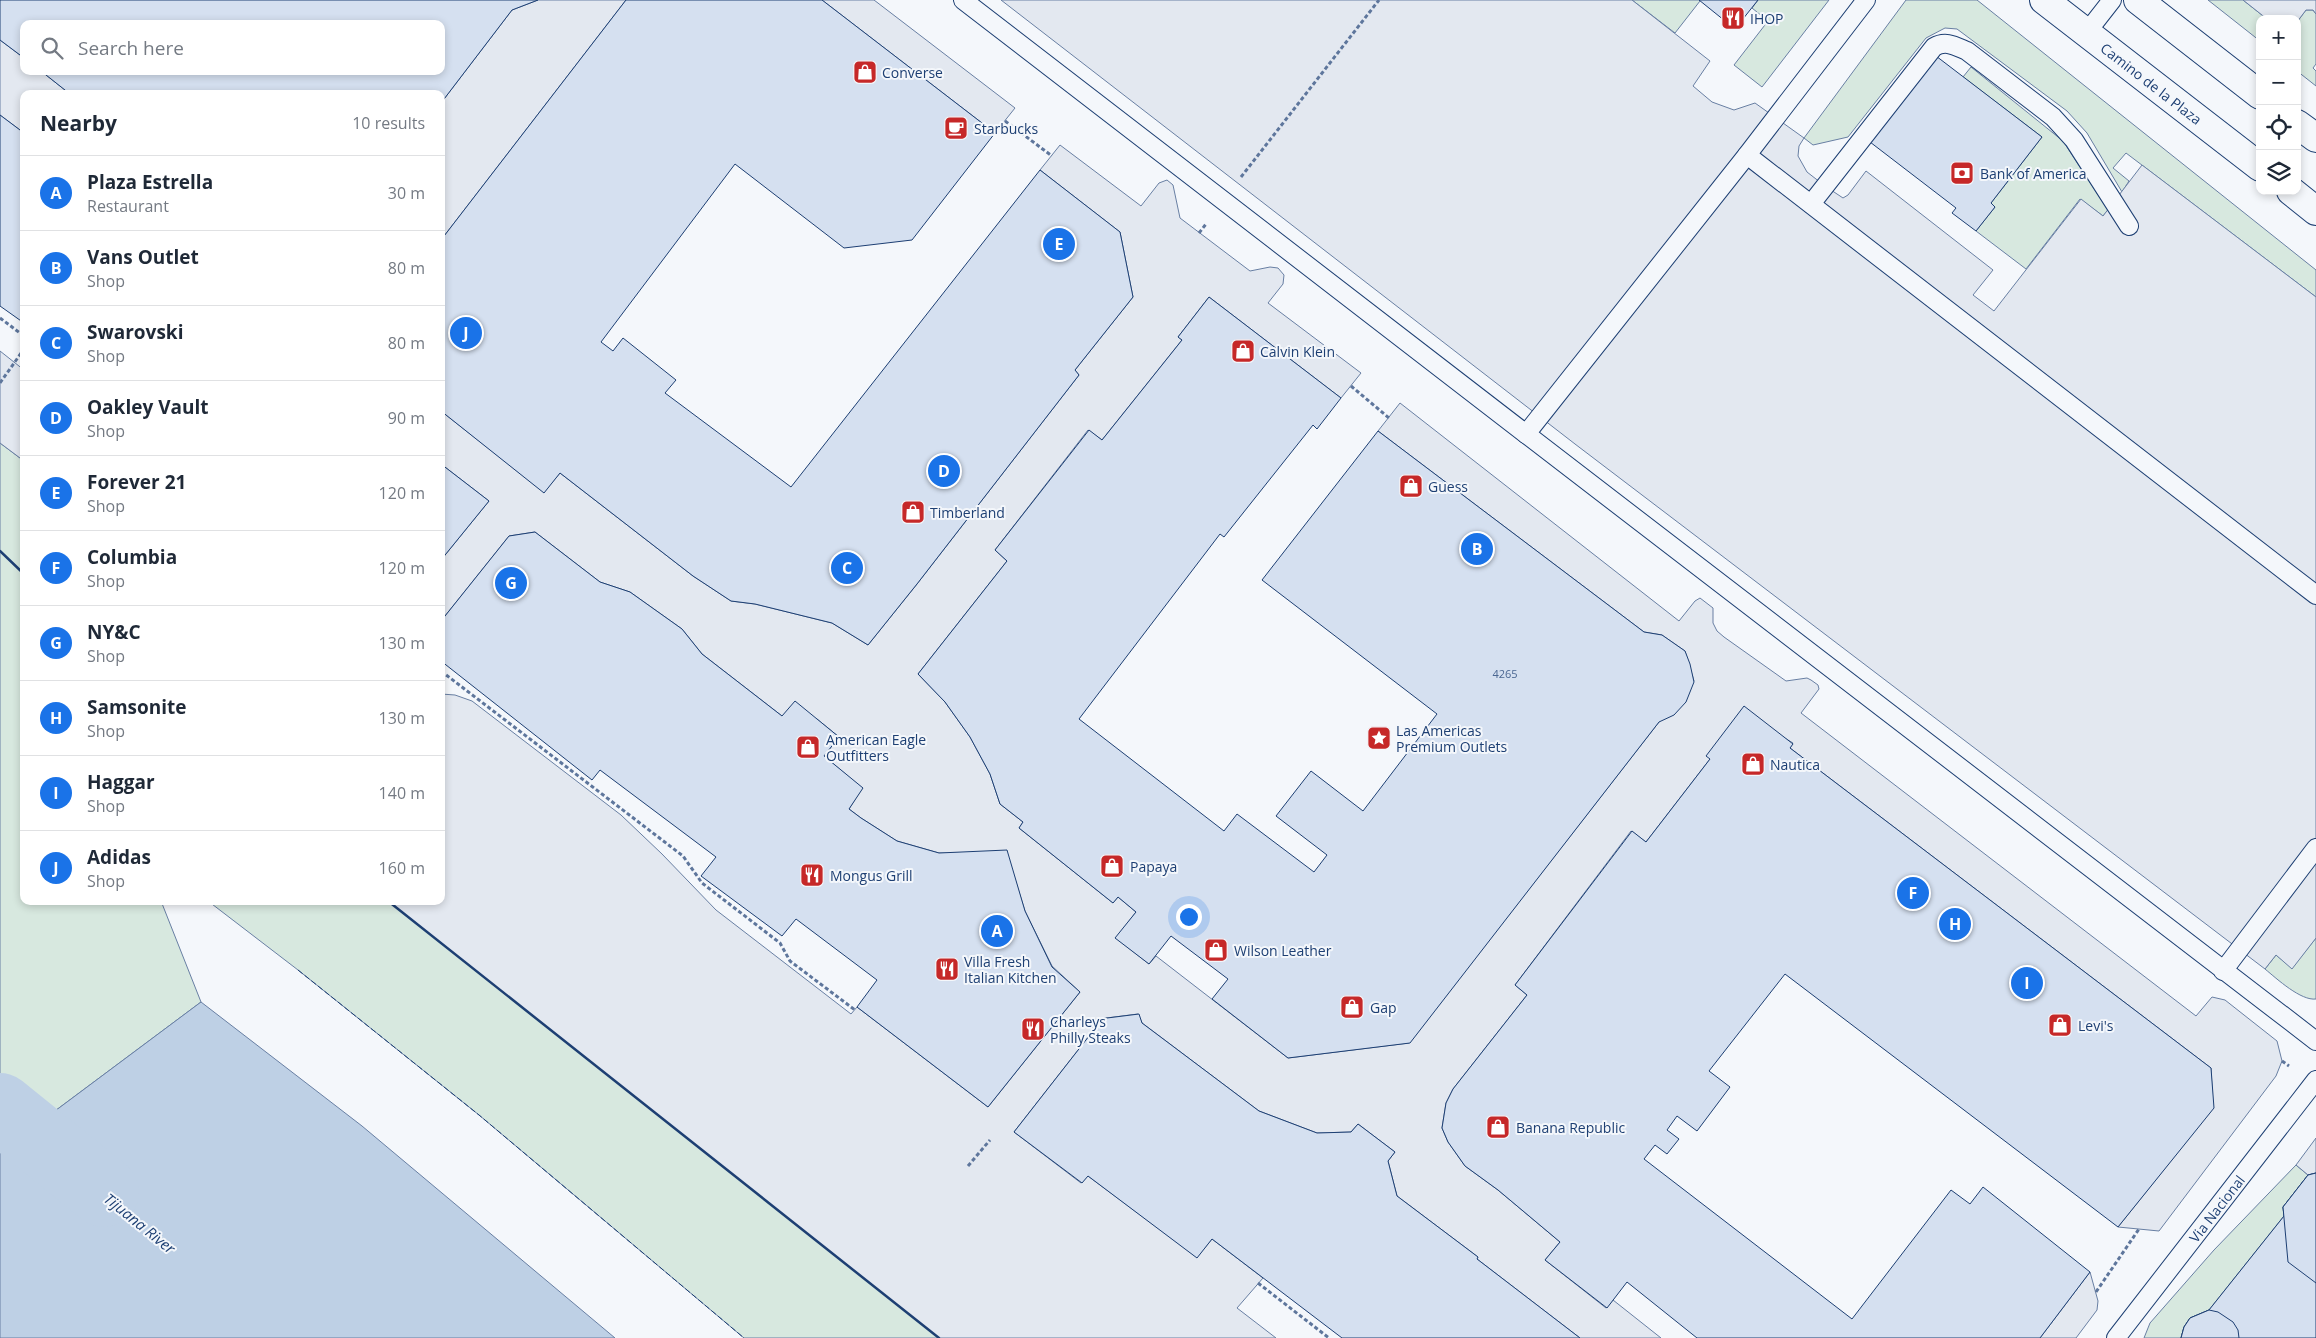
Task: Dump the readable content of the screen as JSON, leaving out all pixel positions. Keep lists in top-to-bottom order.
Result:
{
  "streets": {
    "main road": ["Camino de la Plaza"],
    "lane": ["Via Nacional"]
  },
  "water": ["Tijuana River"],
  "places": {
    "restaurant": [
      "IHOP",
      "Mongus Grill",
      "Villa Fresh Italian Kitchen",
      "Charleys Philly Steaks"
    ],
    "shop": [
      "Converse",
      "Calvin Klein",
      "Guess",
      "Timberland",
      "American Eagle Outfitters",
      "Nautica",
      "Papaya",
      "Wilson Leather",
      "Gap",
      "Levi's",
      "Banana Republic"
    ],
    "cafe": ["Starbucks"],
    "bank": ["Bank of America"],
    "place": ["Las Americas Premium Outlets"]
  },
  "house_numbers": ["4265"],
  "page": {
    "map_buttons": ["+", "−"],
    "search": "Search here",
    "heading": ["Nearby", "10 results"],
    "list": [
      {
        "mark": "A",
        "name": "Plaza Estrella",
        "note": "Restaurant",
        "value": "30 m"
      },
      {
        "mark": "B",
        "name": "Vans Outlet",
        "note": "Shop",
        "value": "80 m"
      },
      {
        "mark": "C",
        "name": "Swarovski",
        "note": "Shop",
        "value": "80 m"
      },
      {
        "mark": "D",
        "name": "Oakley Vault",
        "note": "Shop",
        "value": "90 m"
      },
      {
        "mark": "E",
        "name": "Forever 21",
        "note": "Shop",
        "value": "120 m"
      },
      {
        "mark": "F",
        "name": "Columbia",
        "note": "Shop",
        "value": "120 m"
      },
      {
        "mark": "G",
        "name": "NY&C",
        "note": "Shop",
        "value": "130 m"
      },
      {
        "mark": "H",
        "name": "Samsonite",
        "note": "Shop",
        "value": "130 m"
      },
      {
        "mark": "I",
        "name": "Haggar",
        "note": "Shop",
        "value": "140 m"
      },
      {
        "mark": "J",
        "name": "Adidas",
        "note": "Shop",
        "value": "160 m"
      }
    ],
    "pins": [
      "E",
      "J",
      "D",
      "B",
      "C",
      "G",
      "F",
      "H",
      "A",
      "I"
    ]
  }
}
